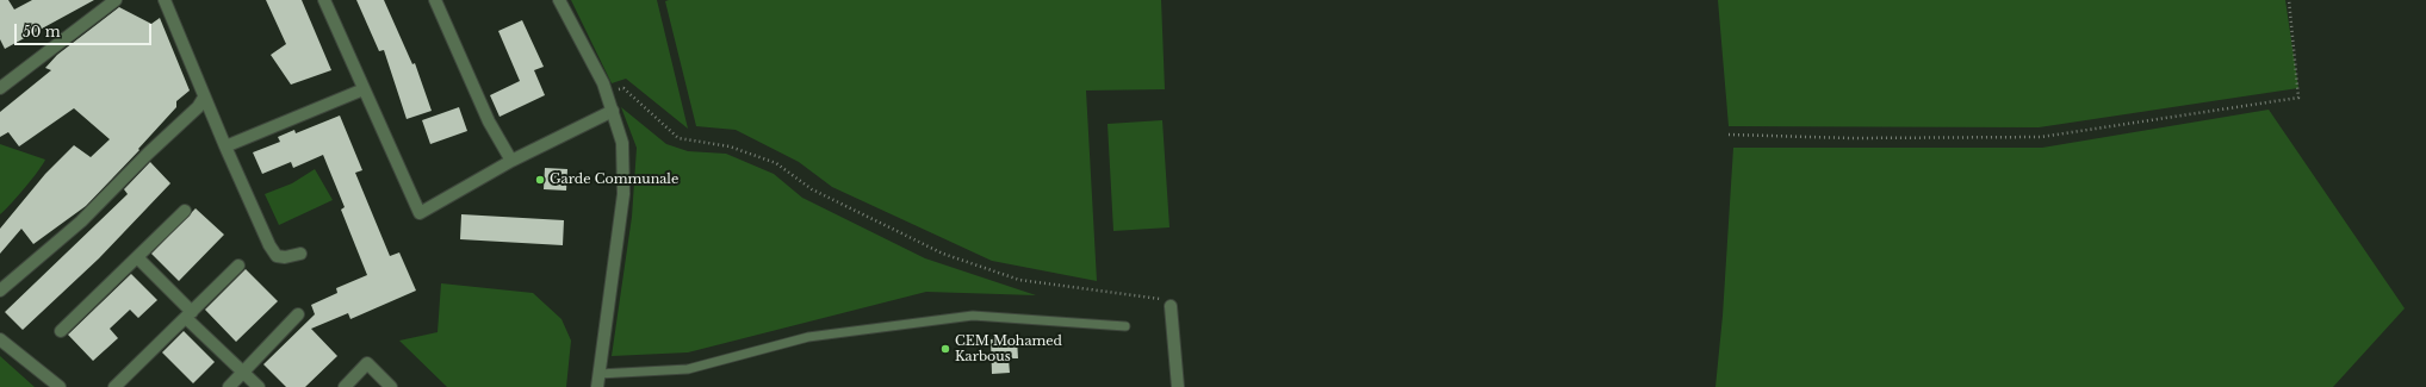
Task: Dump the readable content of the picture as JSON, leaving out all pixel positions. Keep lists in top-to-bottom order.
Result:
{
  "places": ["Garde Communale", "CEM Mohamed Karbous"],
  "scale_bar": "50 m"
}
